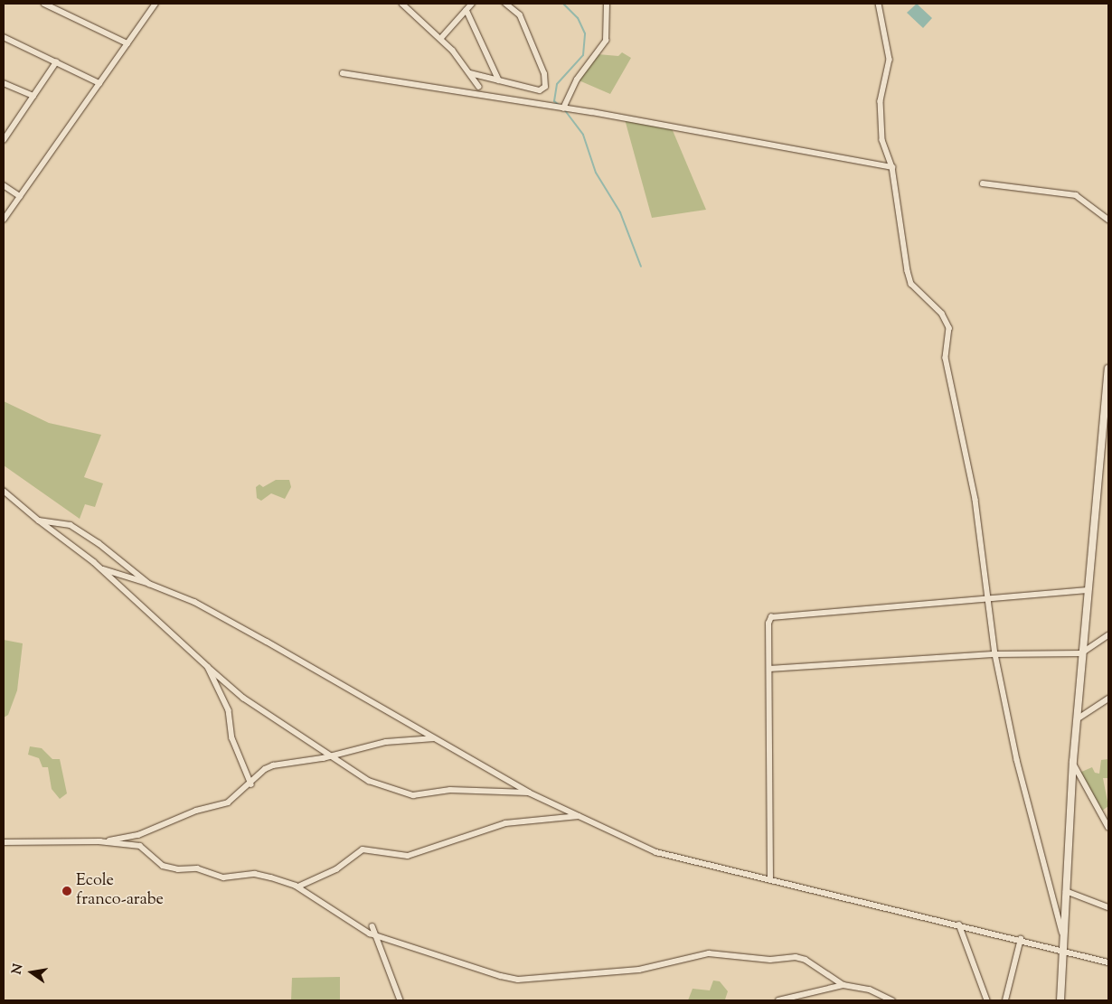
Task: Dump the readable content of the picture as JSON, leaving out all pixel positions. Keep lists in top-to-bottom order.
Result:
{
  "places": ["Ecole franco-arabe"],
  "north": "left"
}
